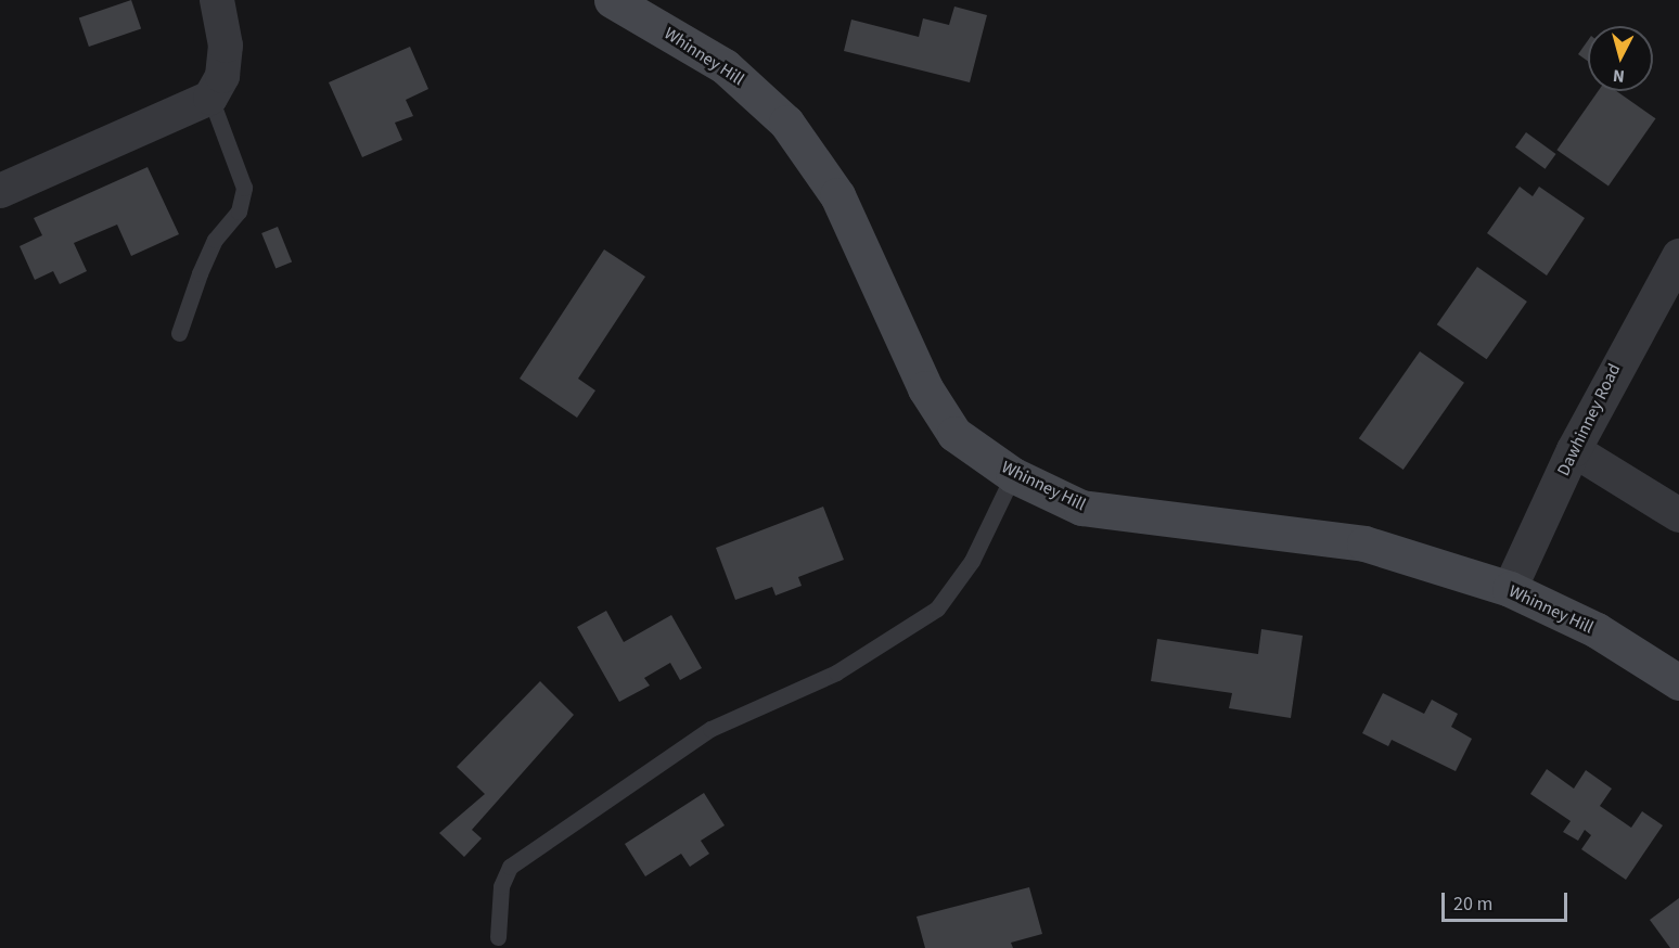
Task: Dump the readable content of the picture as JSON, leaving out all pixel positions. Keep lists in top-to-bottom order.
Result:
{
  "streets": {
    "street": ["Whinney Hill", "Dawhinney Road"]
  },
  "crossings": [
    ["Whinney Hill", "Dawhinney Road"]
  ],
  "scale_bar": "20 m",
  "north": "bottom"
}
